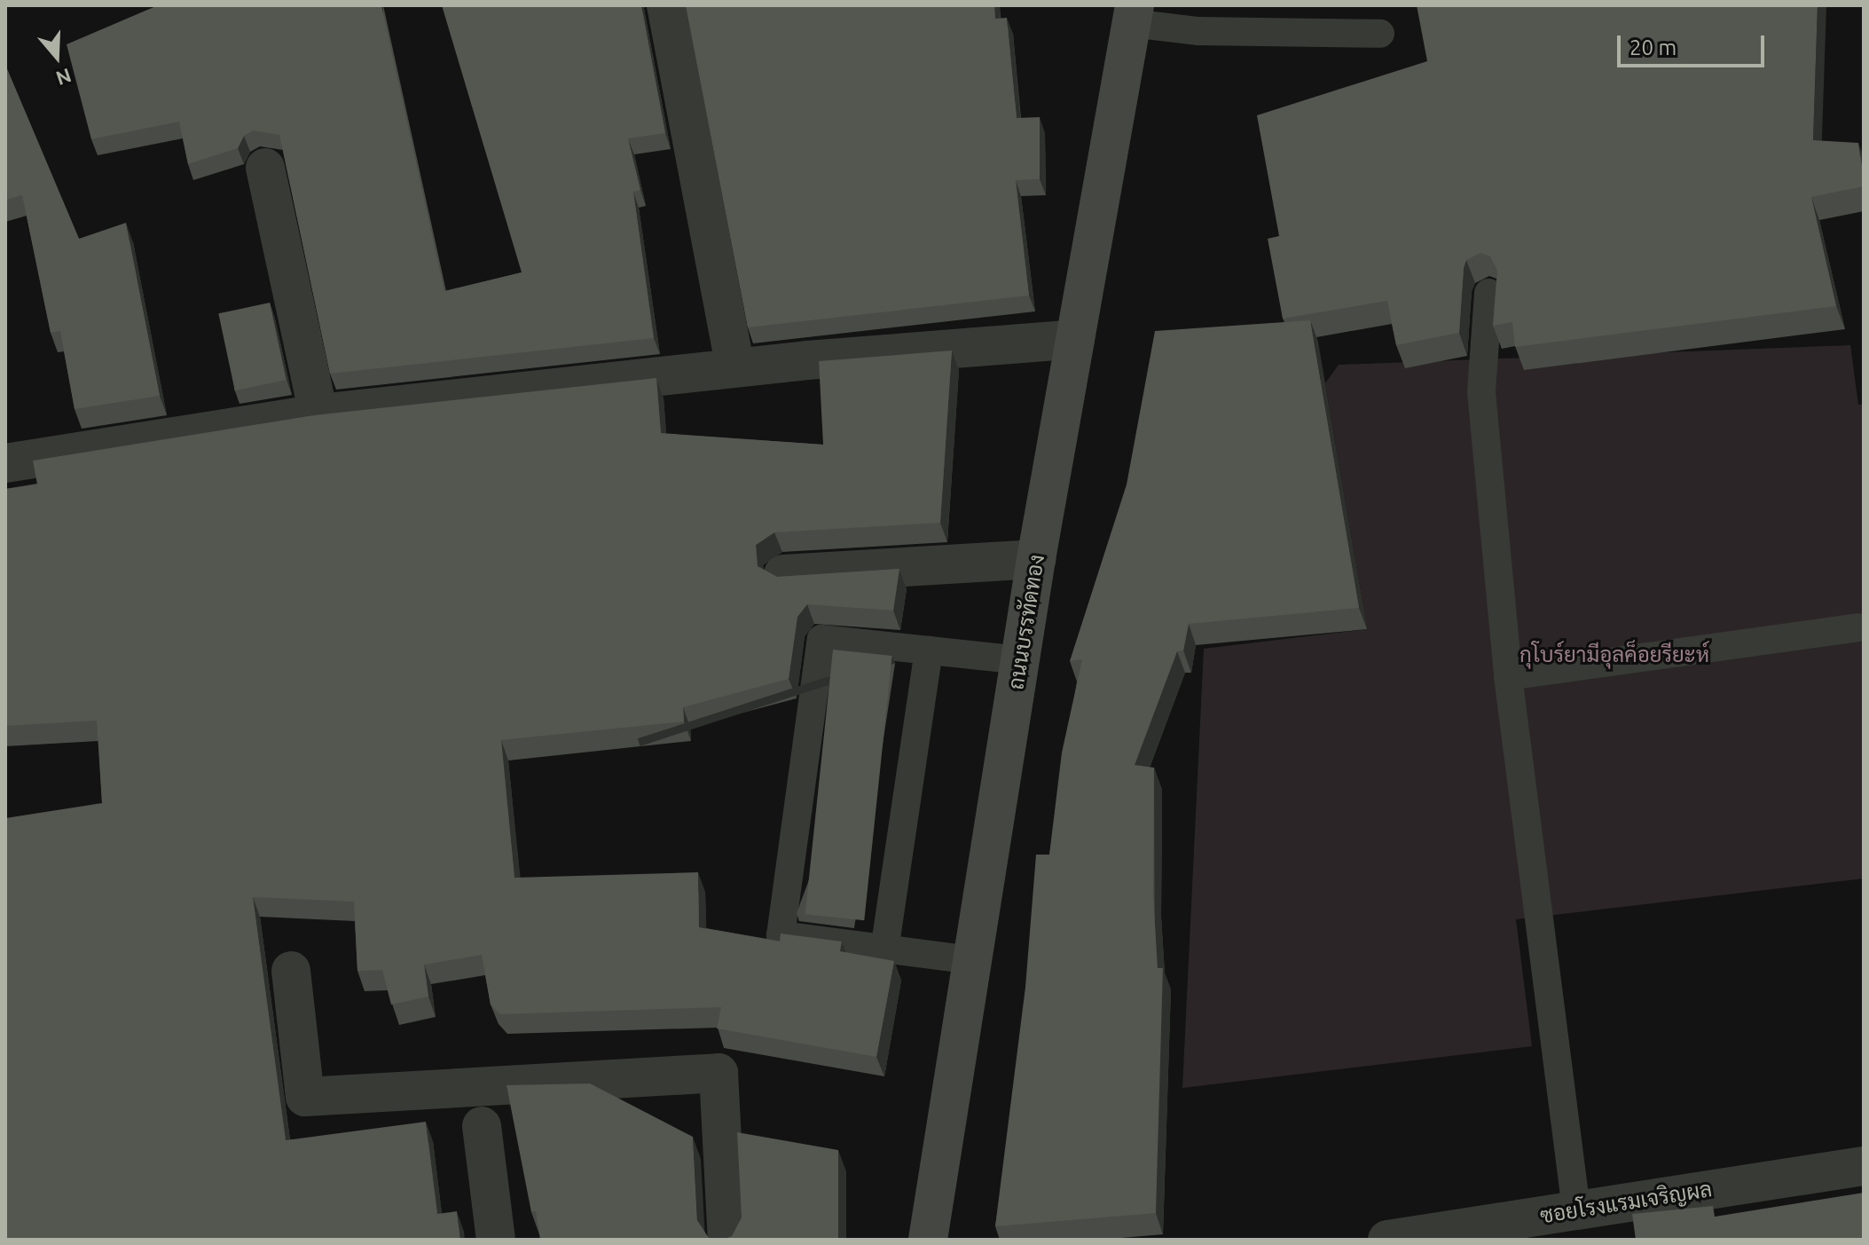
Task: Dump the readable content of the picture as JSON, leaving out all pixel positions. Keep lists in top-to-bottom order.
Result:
{
  "streets": {
    "main road": ["ถนนบรรทัดทอง"],
    "street": ["ซอยโรงแรมเจริญผล"]
  },
  "parks": ["กุโบร์ยามีอุลค็อยรียะห์"],
  "scale_bar": "20 m",
  "north": "bottom"
}
